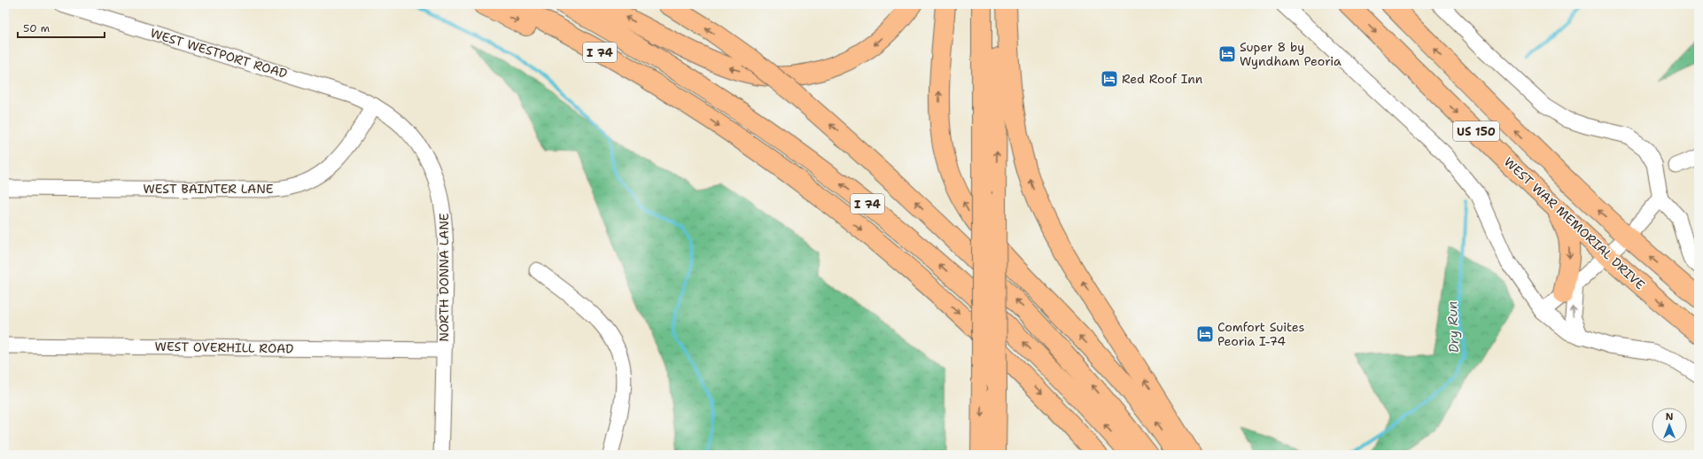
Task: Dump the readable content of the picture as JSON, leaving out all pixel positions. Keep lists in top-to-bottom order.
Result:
{
  "streets": {
    "highway": ["I 74", "US 150", "WEST WAR MEMORIAL DRIVE"],
    "street": [
      "WEST WESTPORT ROAD",
      "WEST BAINTER LANE",
      "NORTH DONNA LANE",
      "WEST OVERHILL ROAD"
    ]
  },
  "crossings": [
    ["WEST WESTPORT ROAD", "WEST BAINTER LANE"],
    ["WEST WESTPORT ROAD", "NORTH DONNA LANE"],
    ["WEST BAINTER LANE", "NORTH DONNA LANE"],
    ["NORTH DONNA LANE", "WEST OVERHILL ROAD"]
  ],
  "water": ["Dry Run"],
  "places": {
    "hotel": ["Super 8 by Wyndham Peoria", "Red Roof Inn", "Comfort Suites Peoria I-74"]
  },
  "scale_bar": "50 m",
  "north": "top"
}
